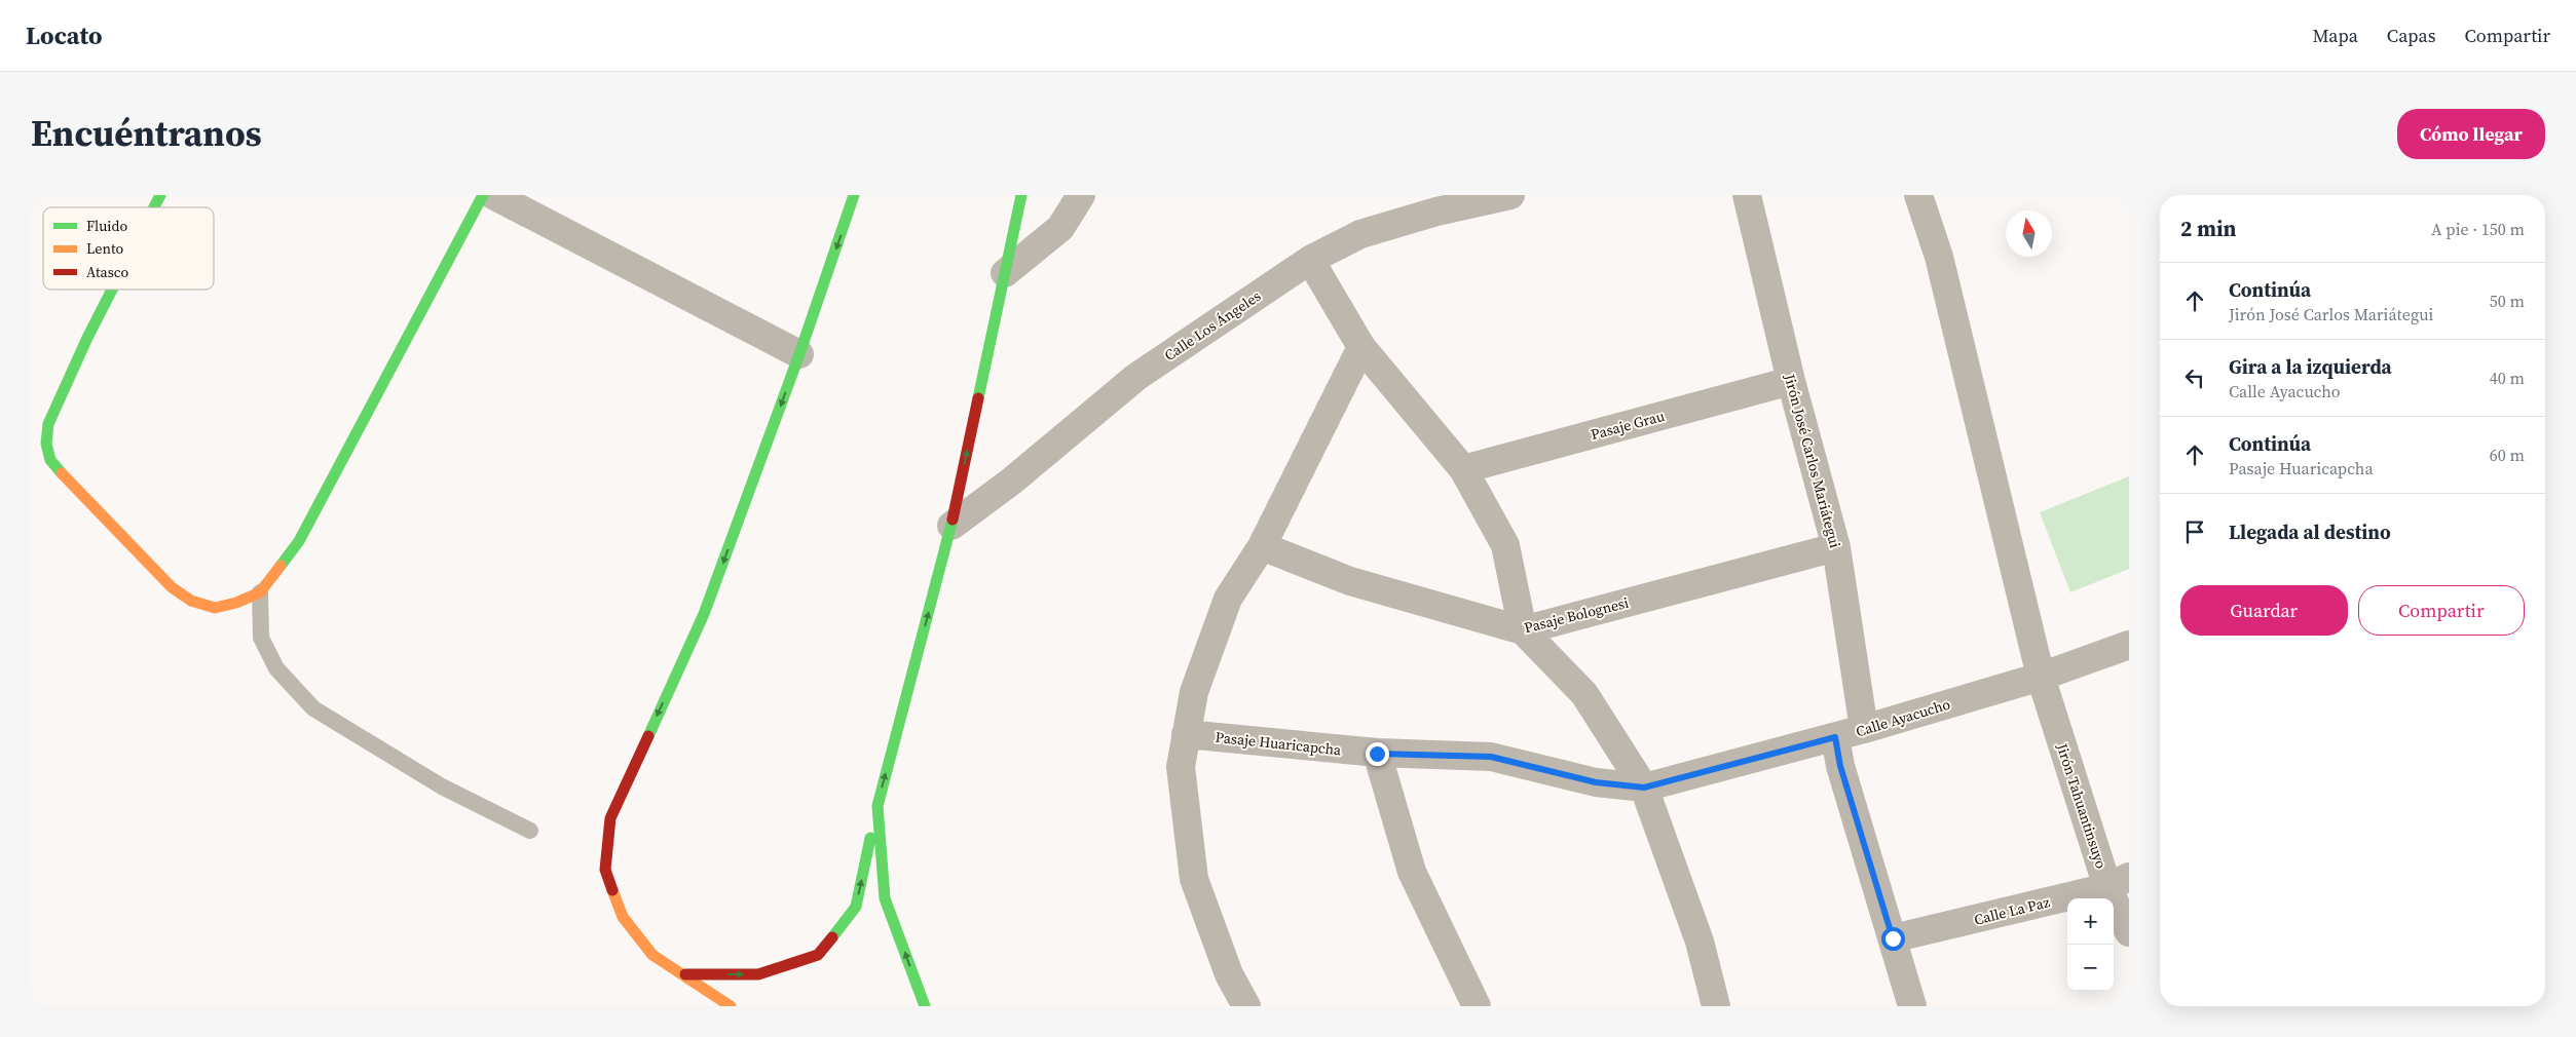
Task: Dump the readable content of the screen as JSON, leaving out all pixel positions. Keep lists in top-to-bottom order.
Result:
{
  "streets": {
    "street": [
      "Calle Los Ángeles",
      "Pasaje Grau",
      "Jirón José Carlos Mariátegui",
      "Pasaje Bolognesi",
      "Calle Ayacucho",
      "Pasaje Huaricapcha",
      "Jirón Tahuantinsuyo",
      "Calle La Paz"
    ]
  },
  "crossings": [
    ["Pasaje Grau", "Jirón José Carlos Mariátegui"],
    ["Jirón José Carlos Mariátegui", "Pasaje Bolognesi"],
    ["Jirón José Carlos Mariátegui", "Calle Ayacucho"],
    ["Calle Ayacucho", "Pasaje Huaricapcha"],
    ["Calle Ayacucho", "Jirón Tahuantinsuyo"],
    ["Jirón Tahuantinsuyo", "Calle La Paz"]
  ],
  "legend": ["Fluido", "Lento", "Atasco"],
  "north": "top",
  "page": {
    "header": "Locato",
    "nav": ["Mapa", "Capas", "Compartir"],
    "title": "Encuéntranos",
    "buttons": [
      "Cómo llegar",
      ["Guardar", "Compartir"]
    ],
    "heading": ["2 min", "A pie · 150 m"],
    "list": [
      ["Continúa", "Jirón José Carlos Mariátegui", "50 m"],
      ["Gira a la izquierda", "Calle Ayacucho", "40 m"],
      ["Continúa", "Pasaje Huaricapcha", "60 m"],
      "Llegada al destino"
    ],
    "map_buttons": ["+", "−"]
  }
}
